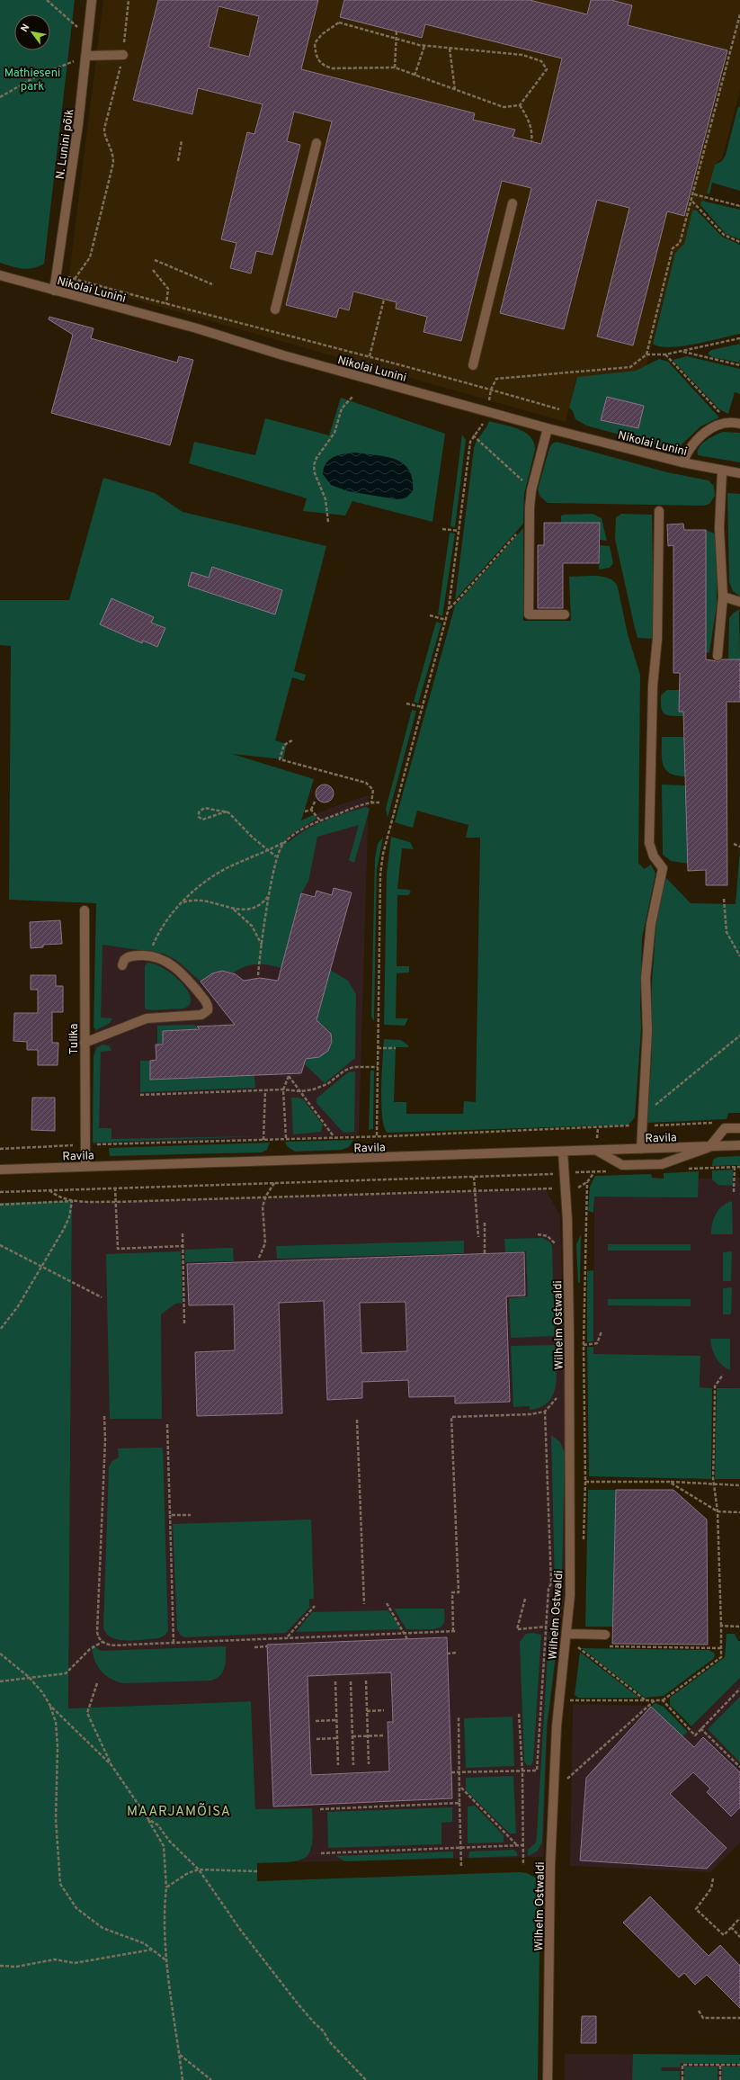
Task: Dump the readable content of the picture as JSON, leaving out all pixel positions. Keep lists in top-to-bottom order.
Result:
{
  "streets": {
    "street": [
      "N. Lunini põik",
      "Nikolai Lunini",
      "Tulika",
      "Ravila",
      "Wilhelm Ostwaldi"
    ]
  },
  "crossings": [
    ["N. Lunini põik", "Nikolai Lunini"],
    ["Tulika", "Ravila"],
    ["Ravila", "Wilhelm Ostwaldi"]
  ],
  "districts": ["MAARJAMÕISA"],
  "parks": ["Mathieseni park"],
  "north": "top left"
}
